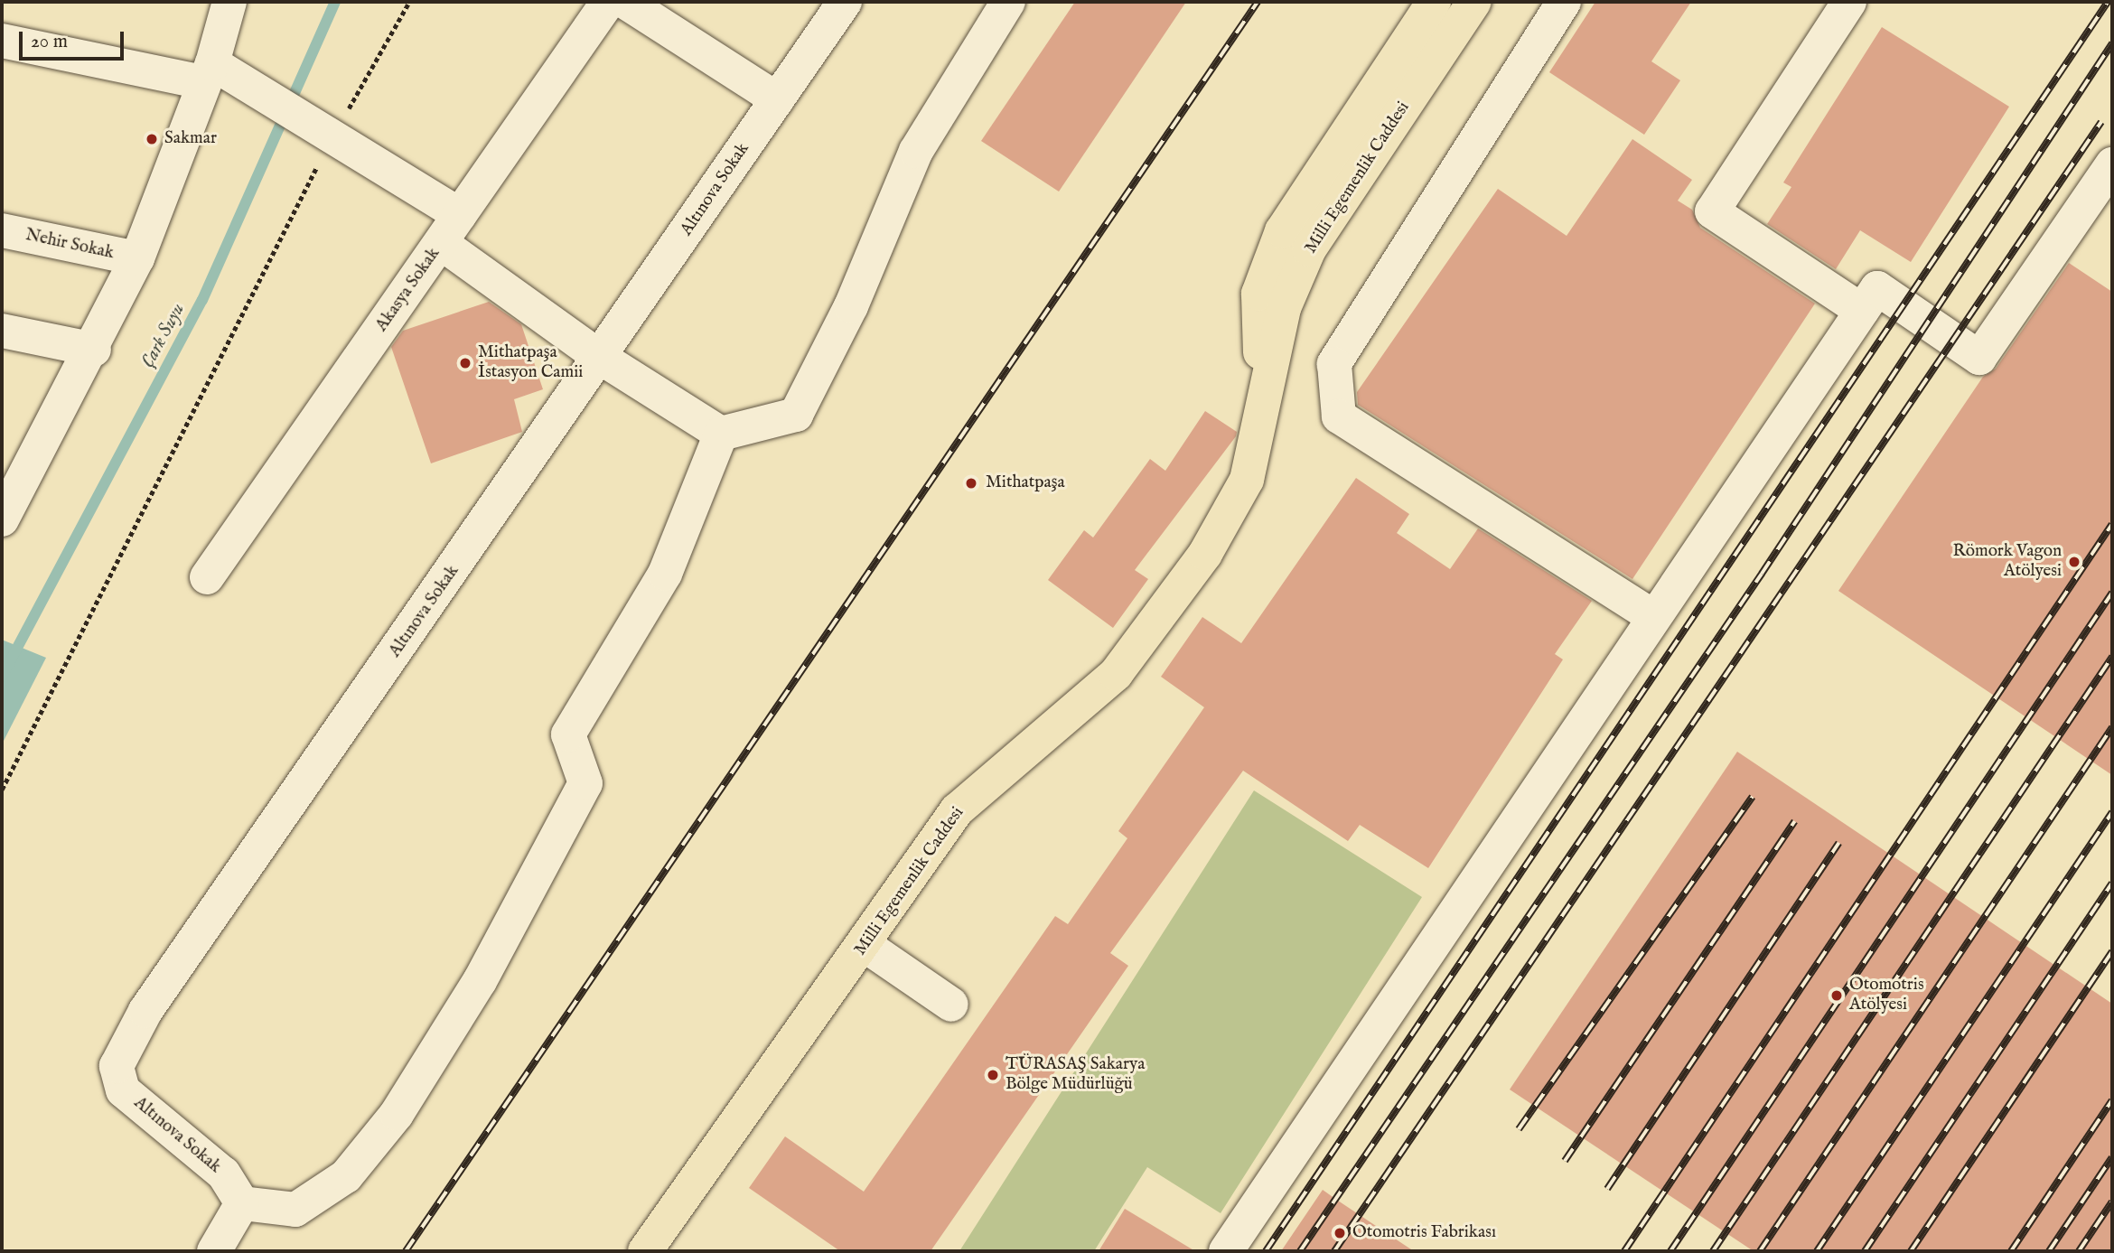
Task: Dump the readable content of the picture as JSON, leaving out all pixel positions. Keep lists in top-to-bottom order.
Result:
{
  "streets": {
    "main road": ["Milli Egemenlik Caddesi"],
    "street": ["Altınova Sokak", "Nehir Sokak", "Akasya Sokak"]
  },
  "water": ["Çark Suyu"],
  "places": [
    "Sakmar",
    "Mithatpaşa İstasyon Camii",
    "Mithatpaşa",
    "Römork Vagon Atölyesi",
    "Otomotris Atölyesi",
    "TÜRASAŞ Sakarya Bölge Müdürlüğü",
    "Otomotris Fabrikası"
  ],
  "scale_bar": "20 m"
}
